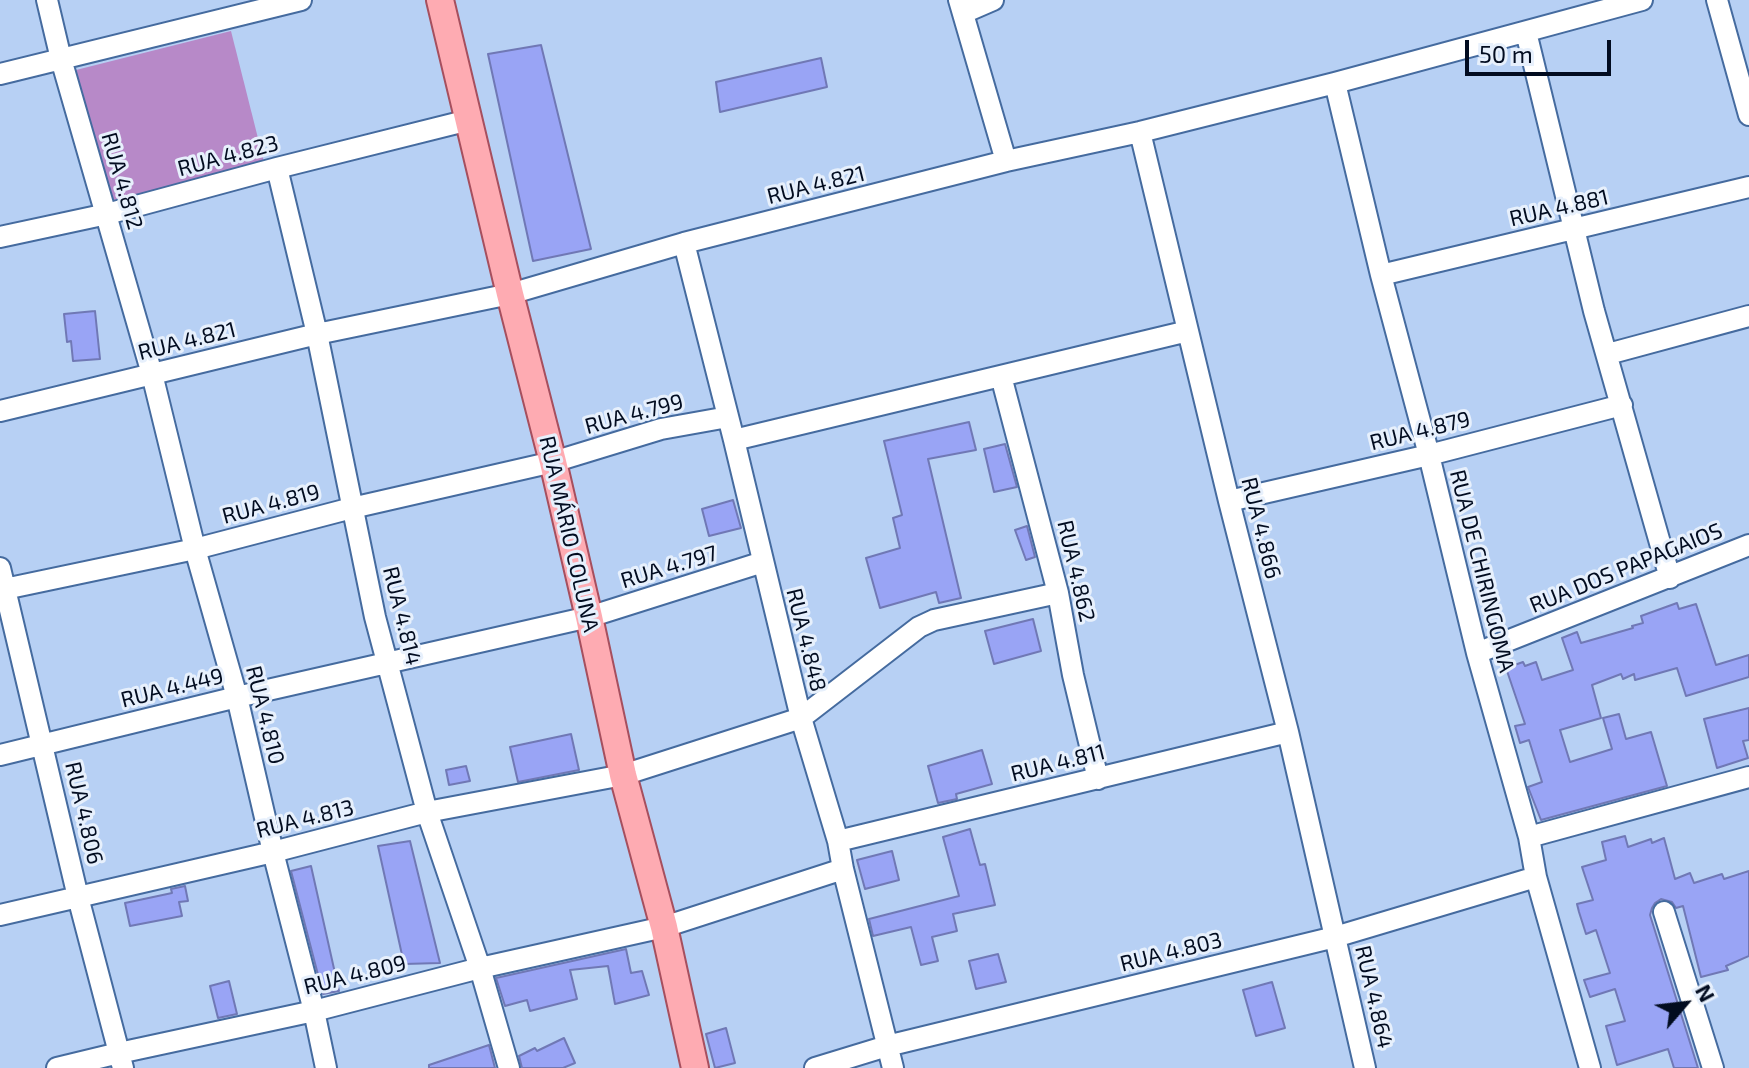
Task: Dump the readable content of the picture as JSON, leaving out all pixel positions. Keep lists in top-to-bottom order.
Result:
{
  "streets": {
    "main road": ["RUA MÁRIO COLUNA"],
    "street": [
      "RUA 4.823",
      "RUA 4.812",
      "RUA 4.821",
      "RUA 4.881",
      "RUA 4.799",
      "RUA 4.879",
      "RUA 4.819",
      "RUA 4.866",
      "RUA 4.797",
      "RUA DOS PAPAGAIOS",
      "RUA 4.862",
      "RUA DE CHIRINGOMA",
      "RUA 4.814",
      "RUA 4.848",
      "RUA 4.449",
      "RUA 4.810",
      "RUA 4.811",
      "RUA 4.806",
      "RUA 4.813",
      "RUA 4.803",
      "RUA 4.809",
      "RUA 4.864"
    ]
  },
  "crossings": [
    ["RUA 4.823", "RUA 4.812"],
    ["RUA 4.823", "RUA MÁRIO COLUNA"],
    ["RUA 4.823", "RUA 4.814"],
    ["RUA 4.812", "RUA 4.821"],
    ["RUA 4.812", "RUA 4.810"],
    ["RUA 4.821", "RUA 4.866"],
    ["RUA 4.821", "RUA MÁRIO COLUNA"],
    ["RUA 4.821", "RUA DE CHIRINGOMA"],
    ["RUA 4.821", "RUA 4.814"],
    ["RUA 4.821", "RUA 4.848"],
    ["RUA 4.821", "RUA 4.810"],
    ["RUA 4.881", "RUA DE CHIRINGOMA"],
    ["RUA 4.799", "RUA 4.819"],
    ["RUA 4.799", "RUA MÁRIO COLUNA"],
    ["RUA 4.799", "RUA 4.848"],
    ["RUA 4.879", "RUA 4.866"],
    ["RUA 4.879", "RUA DE CHIRINGOMA"],
    ["RUA 4.819", "RUA MÁRIO COLUNA"],
    ["RUA 4.819", "RUA 4.814"],
    ["RUA 4.819", "RUA 4.810"],
    ["RUA 4.819", "RUA 4.806"],
    ["RUA 4.866", "RUA 4.811"],
    ["RUA 4.866", "RUA 4.803"],
    ["RUA 4.866", "RUA 4.864"],
    ["RUA MÁRIO COLUNA", "RUA 4.797"],
    ["RUA MÁRIO COLUNA", "RUA 4.449"],
    ["RUA MÁRIO COLUNA", "RUA 4.813"],
    ["RUA MÁRIO COLUNA", "RUA 4.809"],
    ["RUA 4.797", "RUA 4.848"],
    ["RUA 4.797", "RUA 4.449"],
    ["RUA DOS PAPAGAIOS", "RUA DE CHIRINGOMA"],
    ["RUA 4.862", "RUA 4.811"],
    ["RUA 4.862", "RUA 4.813"],
    ["RUA DE CHIRINGOMA", "RUA 4.803"],
    ["RUA 4.814", "RUA 4.449"],
    ["RUA 4.814", "RUA 4.813"],
    ["RUA 4.814", "RUA 4.809"],
    ["RUA 4.848", "RUA 4.811"],
    ["RUA 4.848", "RUA 4.813"],
    ["RUA 4.848", "RUA 4.803"],
    ["RUA 4.848", "RUA 4.809"],
    ["RUA 4.449", "RUA 4.810"],
    ["RUA 4.449", "RUA 4.806"],
    ["RUA 4.810", "RUA 4.813"],
    ["RUA 4.810", "RUA 4.809"],
    ["RUA 4.806", "RUA 4.813"],
    ["RUA 4.806", "RUA 4.809"],
    ["RUA 4.803", "RUA 4.864"]
  ],
  "scale_bar": "50 m",
  "north": "top right"
}
